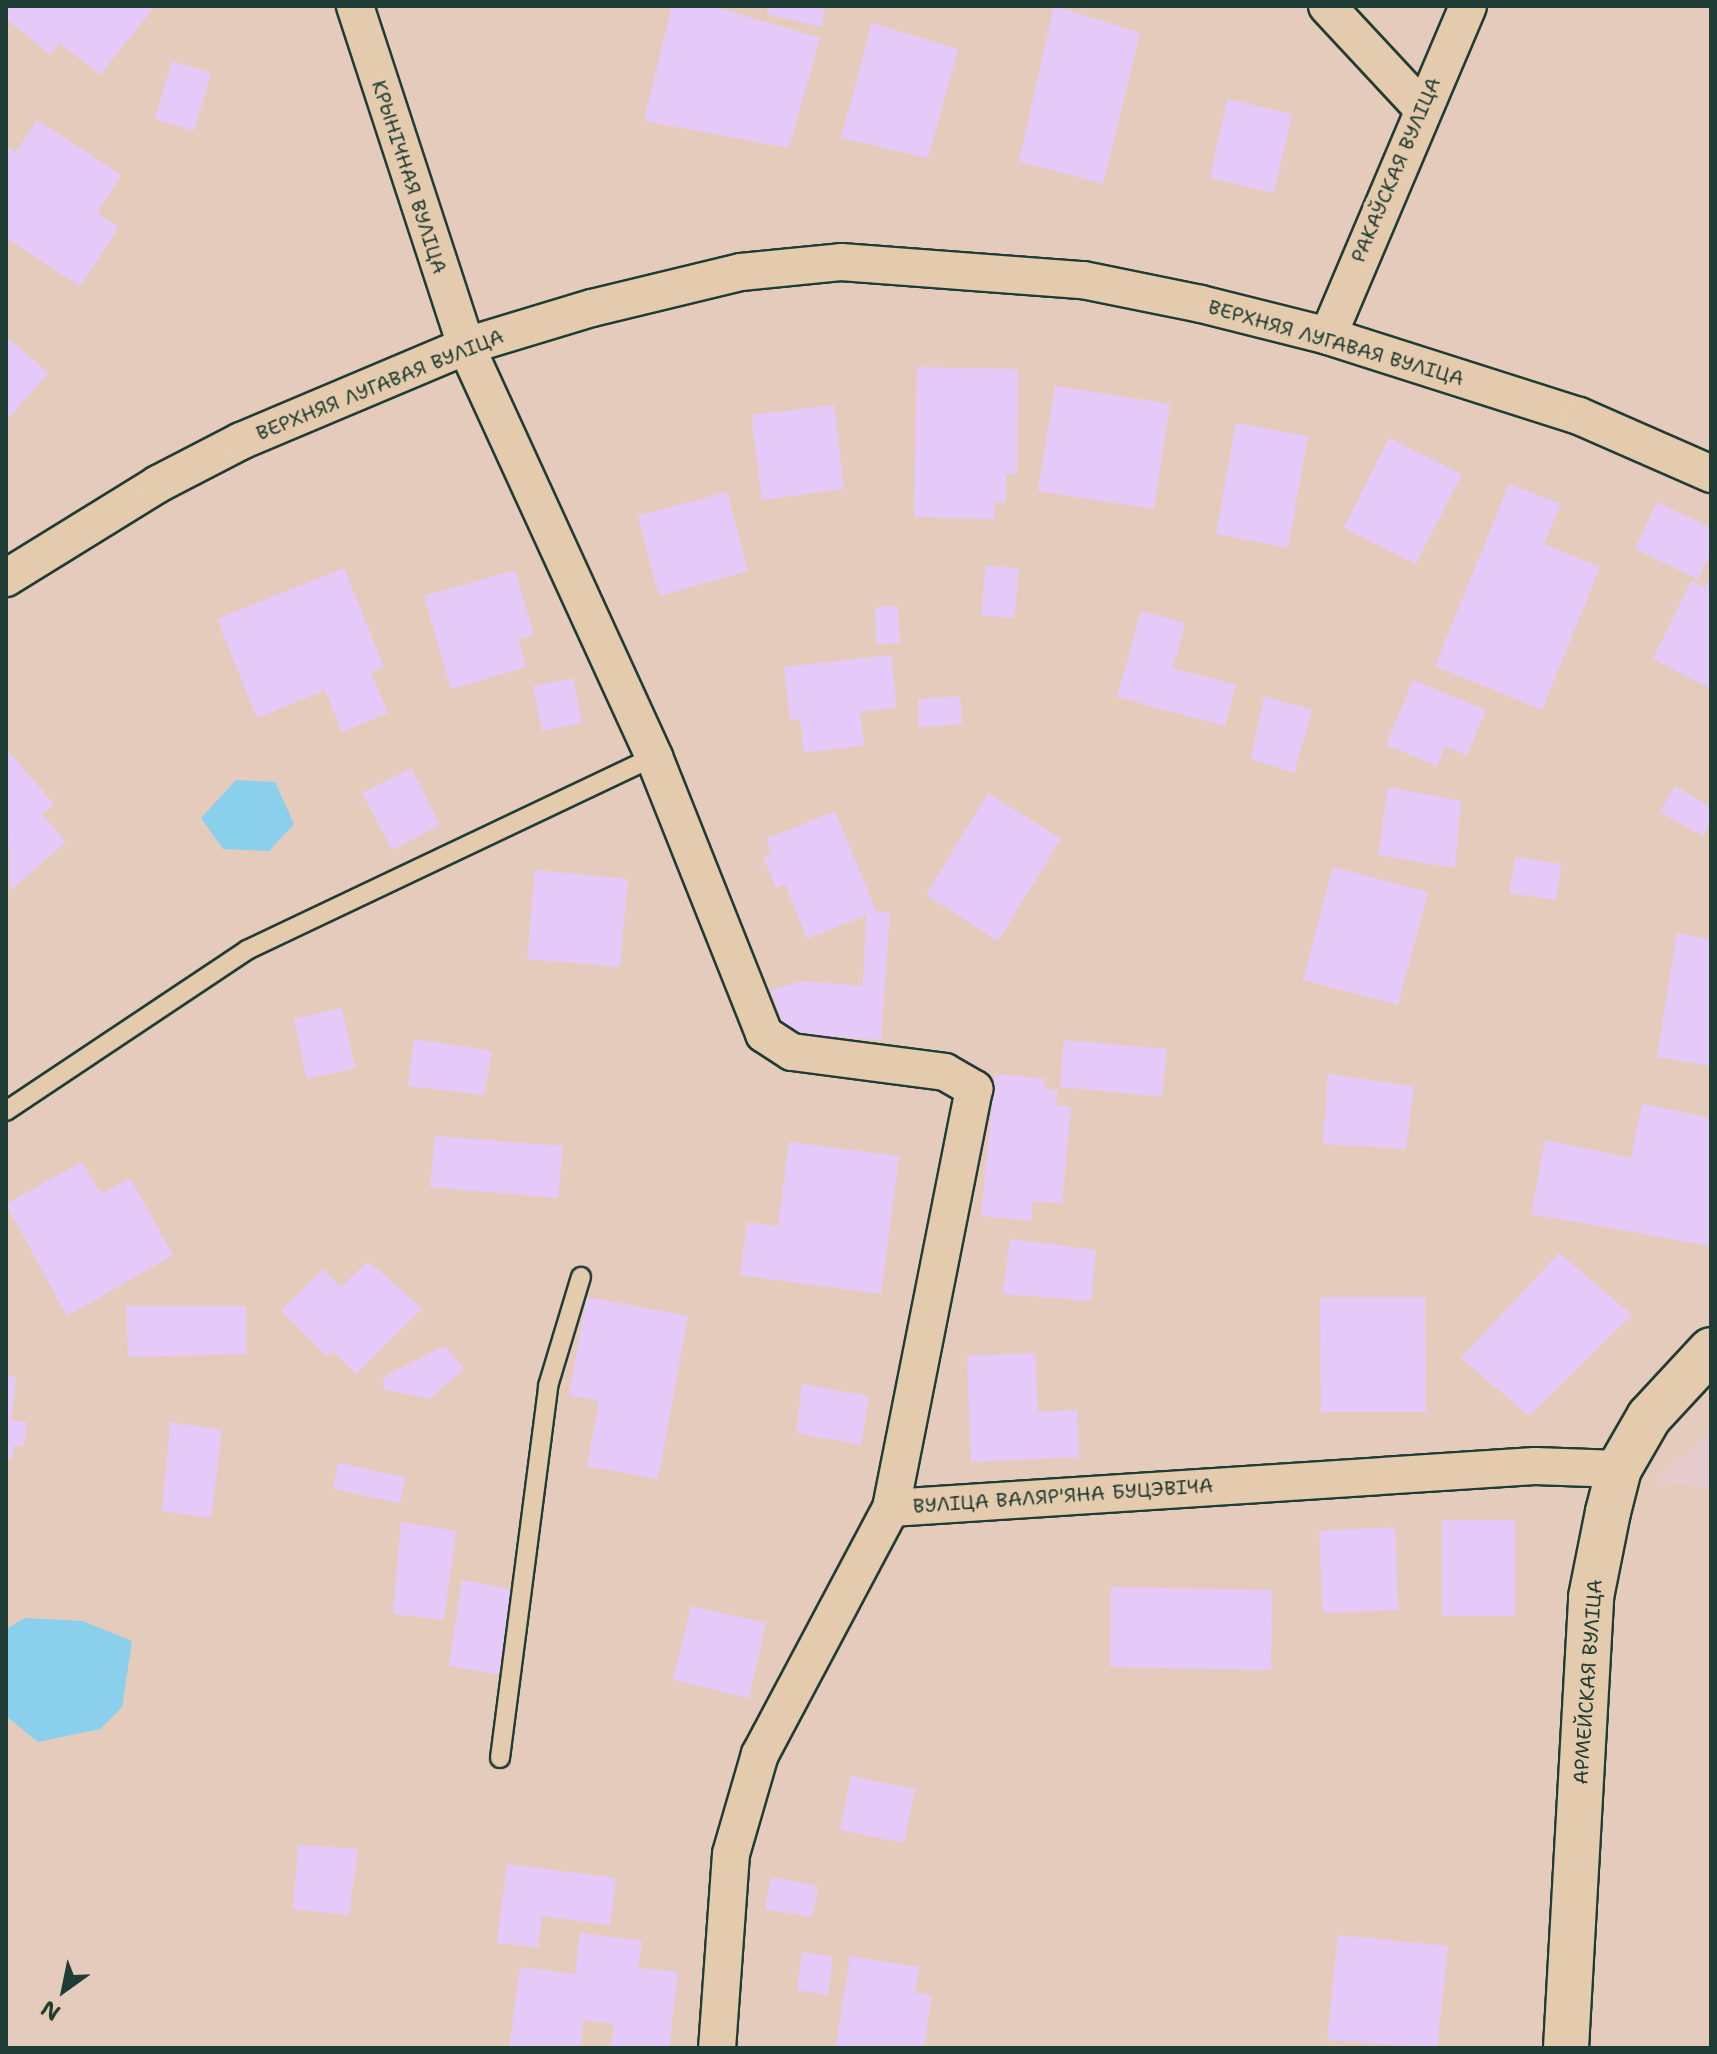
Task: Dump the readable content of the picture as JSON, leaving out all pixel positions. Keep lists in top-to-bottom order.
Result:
{
  "streets": {
    "street": [
      "РАКАЎСКАЯ ВУЛІЦА",
      "КРЫНІЧНАЯ ВУЛІЦА",
      "ВЕРХНЯЯ ЛУГАВАЯ ВУЛІЦА",
      "ВУЛІЦА ВАЛЯР'ЯНА БУЦЭВІЧА",
      "АРМЕЙСКАЯ ВУЛІЦА"
    ]
  },
  "crossings": [
    ["РАКАЎСКАЯ ВУЛІЦА", "ВЕРХНЯЯ ЛУГАВАЯ ВУЛІЦА"],
    ["КРЫНІЧНАЯ ВУЛІЦА", "ВЕРХНЯЯ ЛУГАВАЯ ВУЛІЦА"],
    ["КРЫНІЧНАЯ ВУЛІЦА", "ВУЛІЦА ВАЛЯР'ЯНА БУЦЭВІЧА"],
    ["ВУЛІЦА ВАЛЯР'ЯНА БУЦЭВІЧА", "АРМЕЙСКАЯ ВУЛІЦА"]
  ],
  "north": "bottom left"
}
